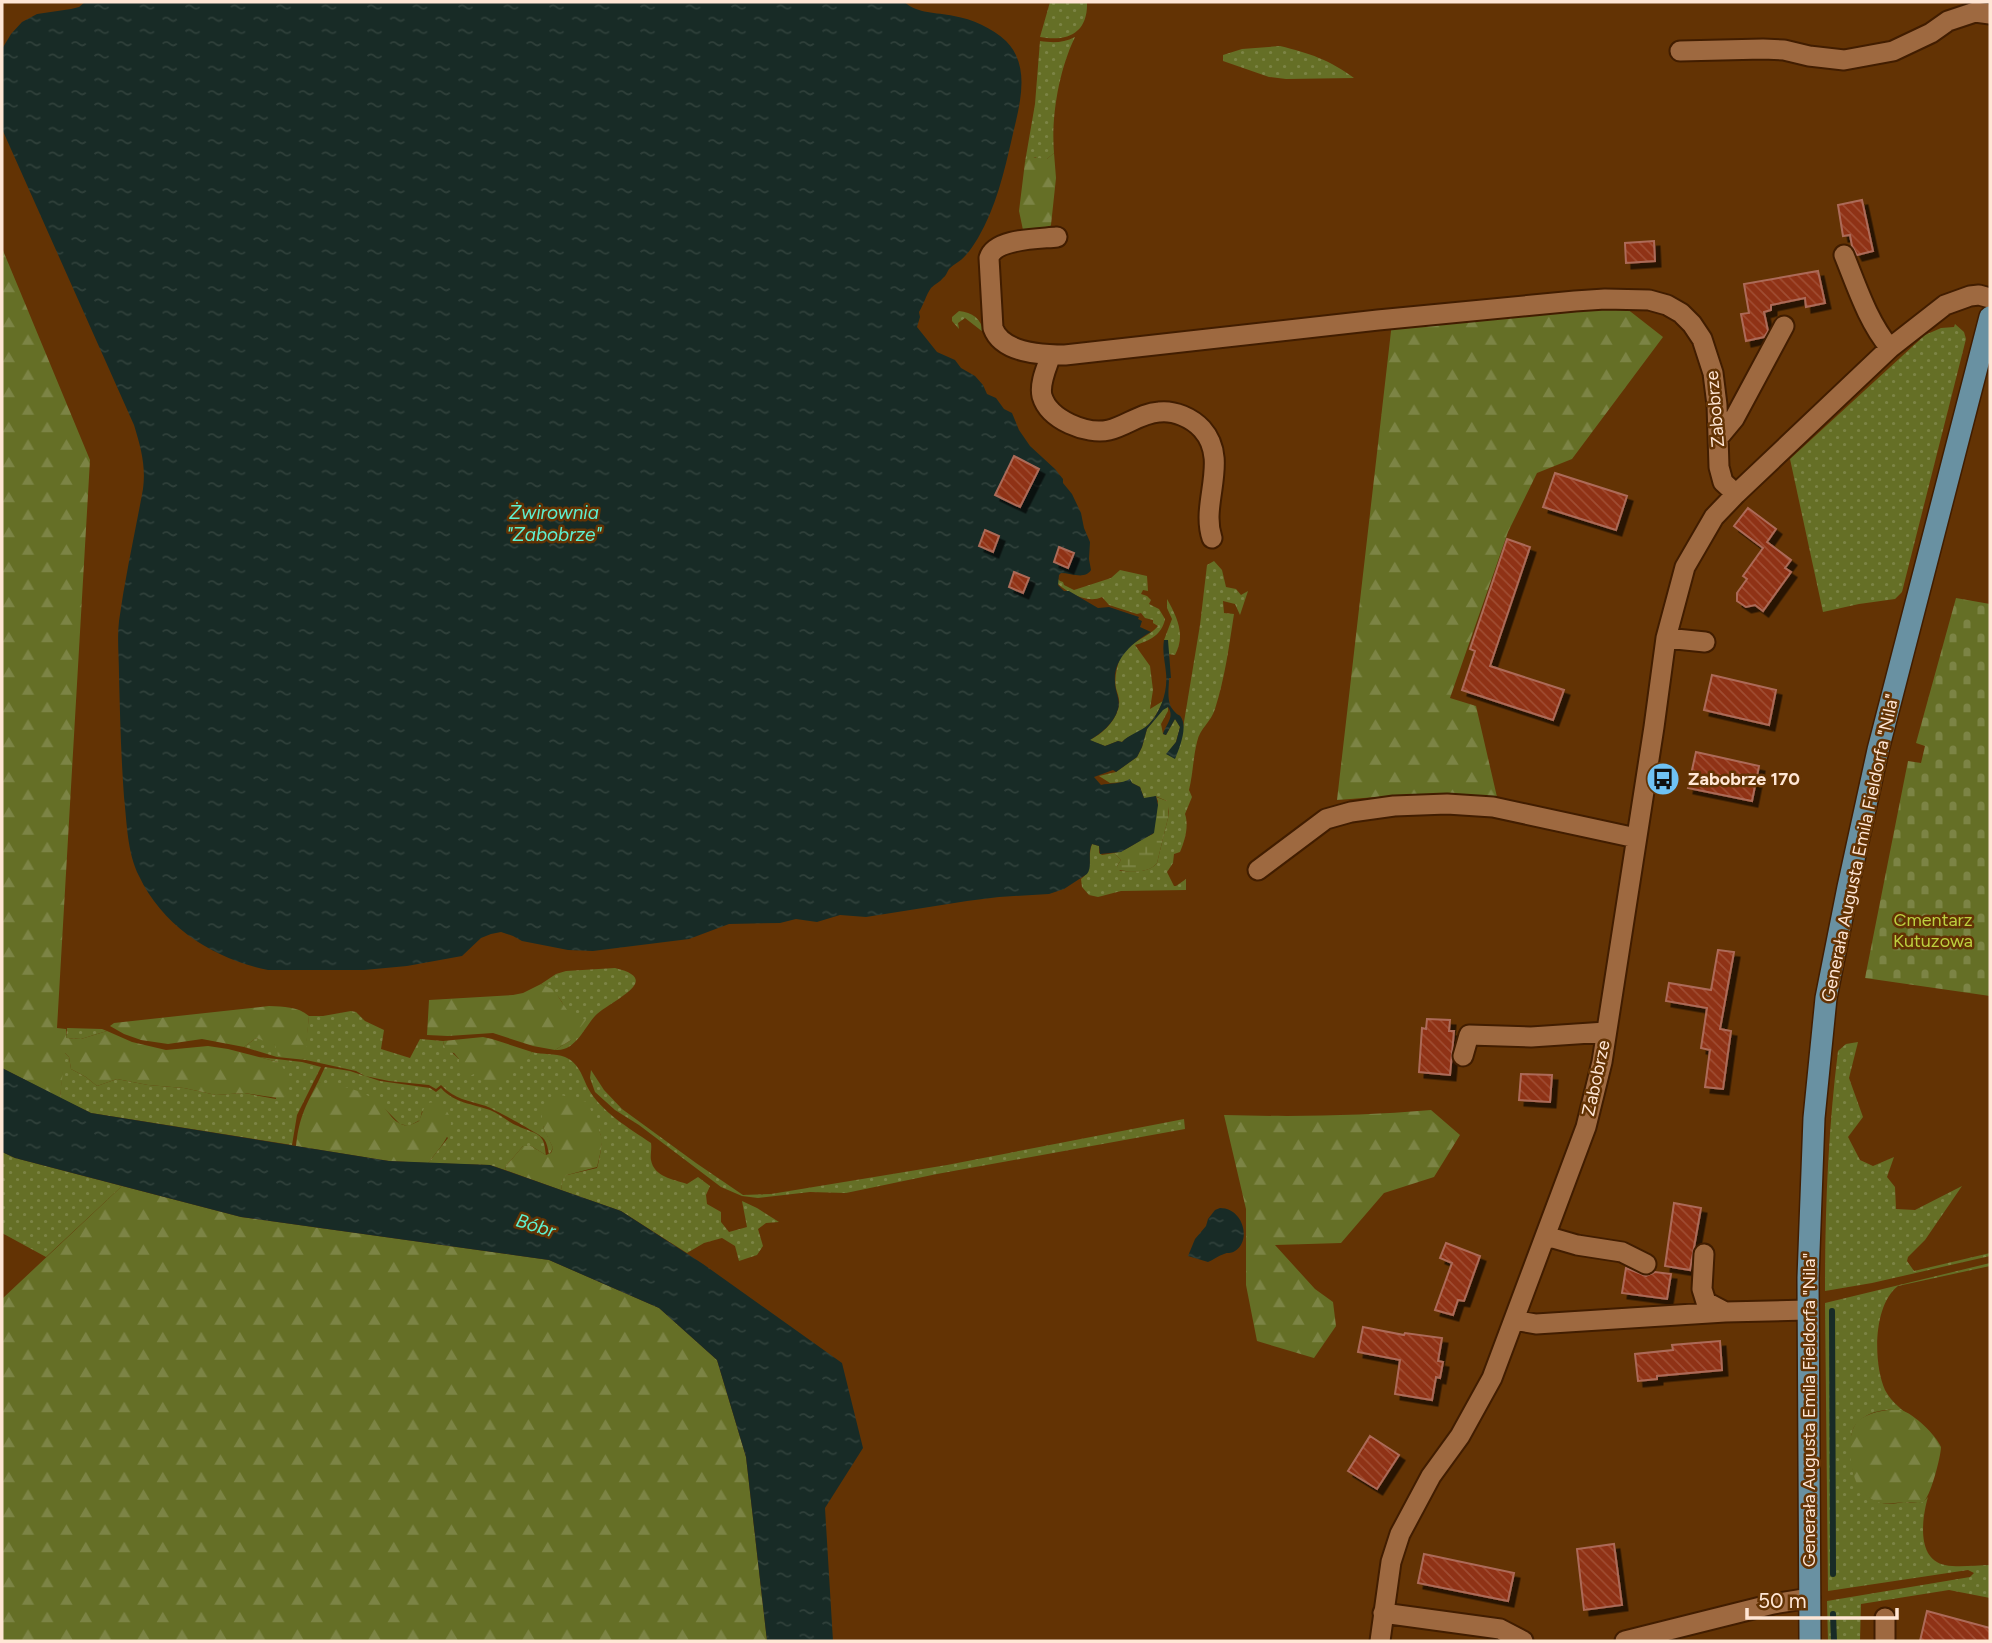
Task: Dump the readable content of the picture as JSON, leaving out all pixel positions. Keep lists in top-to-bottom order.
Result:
{
  "streets": {
    "main road": ["Generała Augusta Emila Fieldorfa \"Nila\""],
    "street": ["Zabobrze"]
  },
  "water": ["Żwirownia \"Zabobrze\"", "Bóbr"],
  "parks": ["Cmentarz Kutuzowa"],
  "places": {
    "bus stop": ["Zabobrze 170"]
  },
  "scale_bar": "50 m"
}
